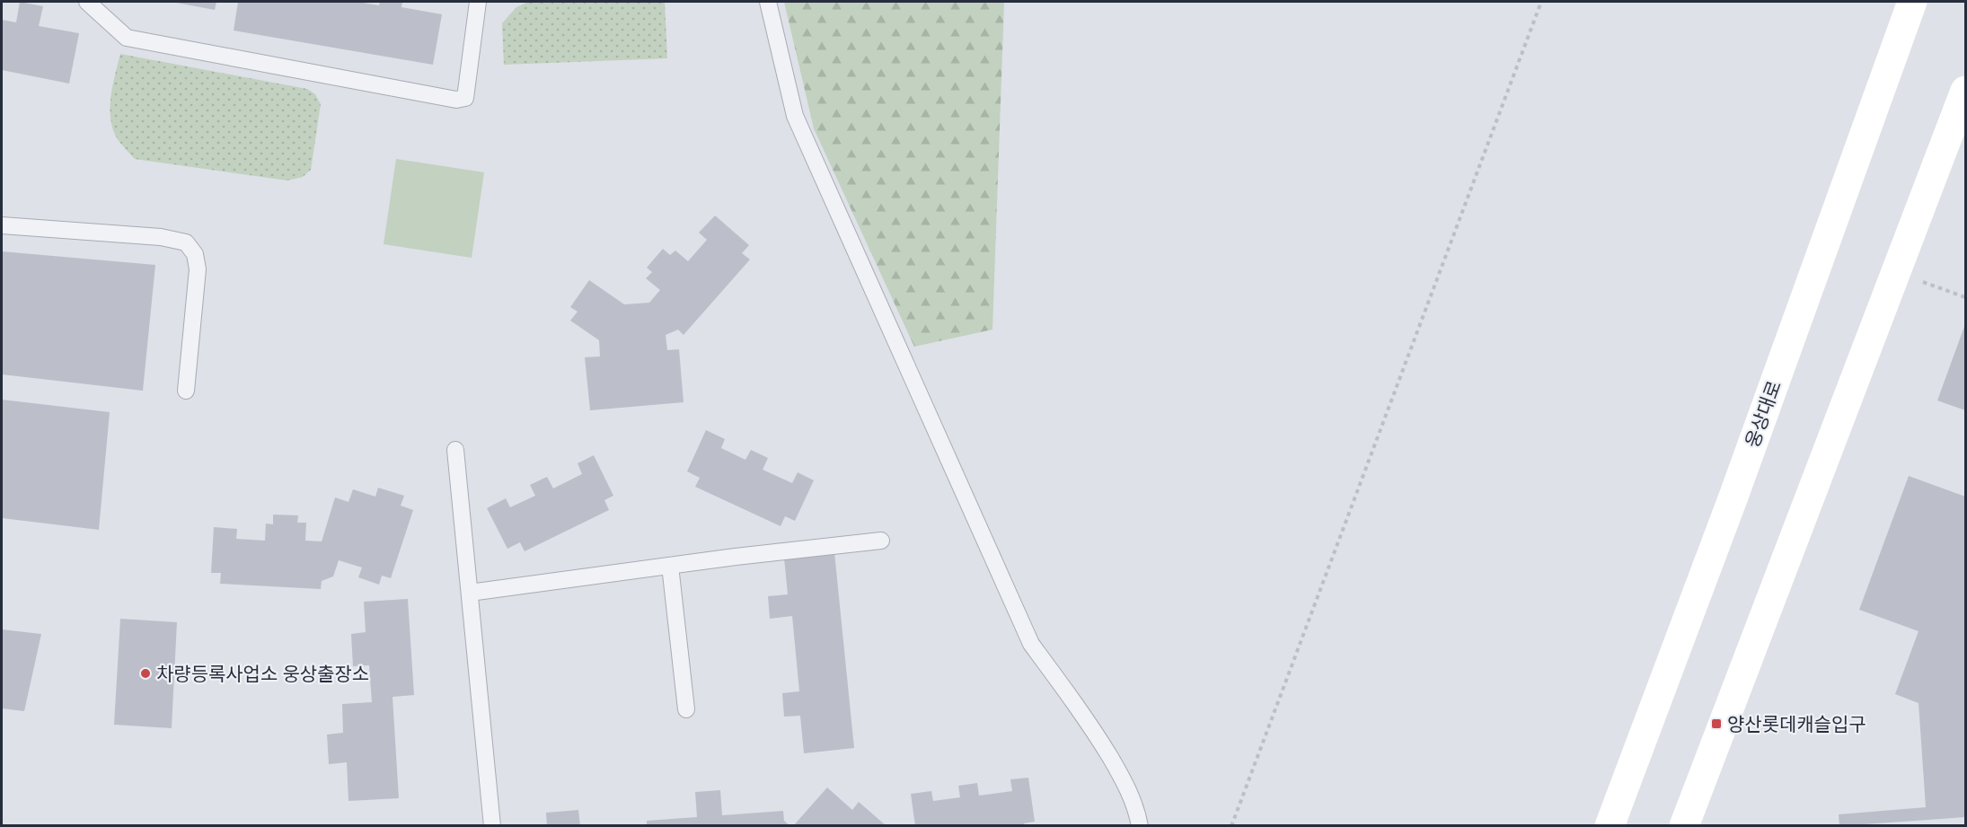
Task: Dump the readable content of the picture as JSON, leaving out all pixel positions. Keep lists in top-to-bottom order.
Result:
{
  "streets": {
    "main road": ["웅상대로"]
  },
  "places": {
    "other": ["차량등록사업소 웅상출장소"],
    "transit": ["양산롯데캐슬입구"]
  }
}
